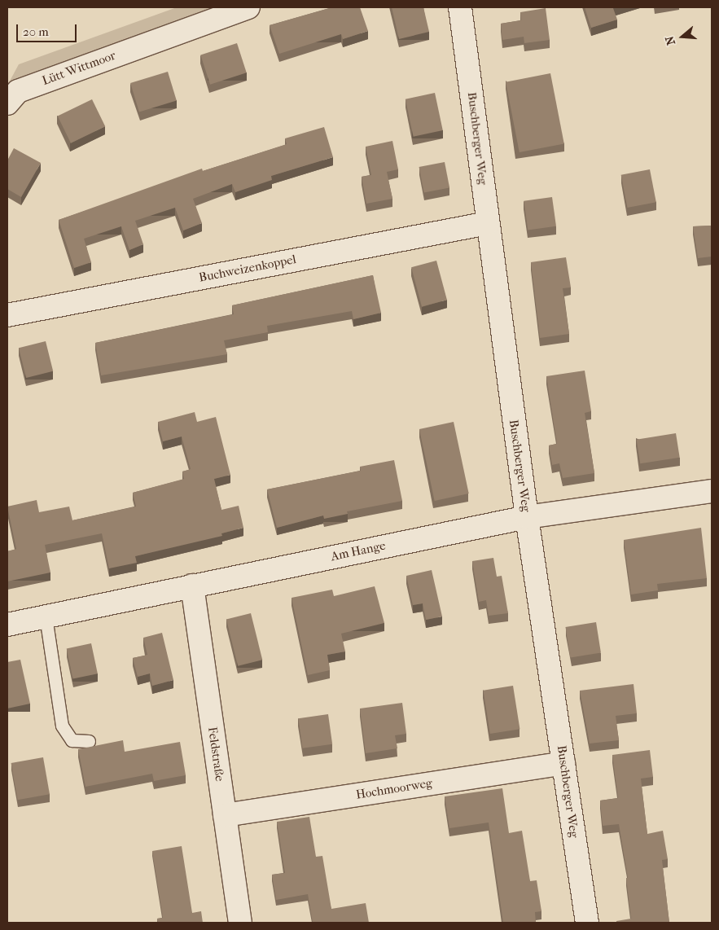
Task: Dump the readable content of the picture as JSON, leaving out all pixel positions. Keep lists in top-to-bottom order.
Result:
{
  "streets": {
    "street": [
      "Lütt Wittmoor",
      "Buschberger Weg",
      "Buchweizenkoppel",
      "Am Hange",
      "Feldstraße",
      "Hochmoorweg"
    ]
  },
  "crossings": [
    ["Buschberger Weg", "Buchweizenkoppel"],
    ["Buschberger Weg", "Am Hange"],
    ["Buschberger Weg", "Hochmoorweg"],
    ["Am Hange", "Feldstraße"],
    ["Feldstraße", "Hochmoorweg"]
  ],
  "scale_bar": "20 m",
  "north": "left"
}
